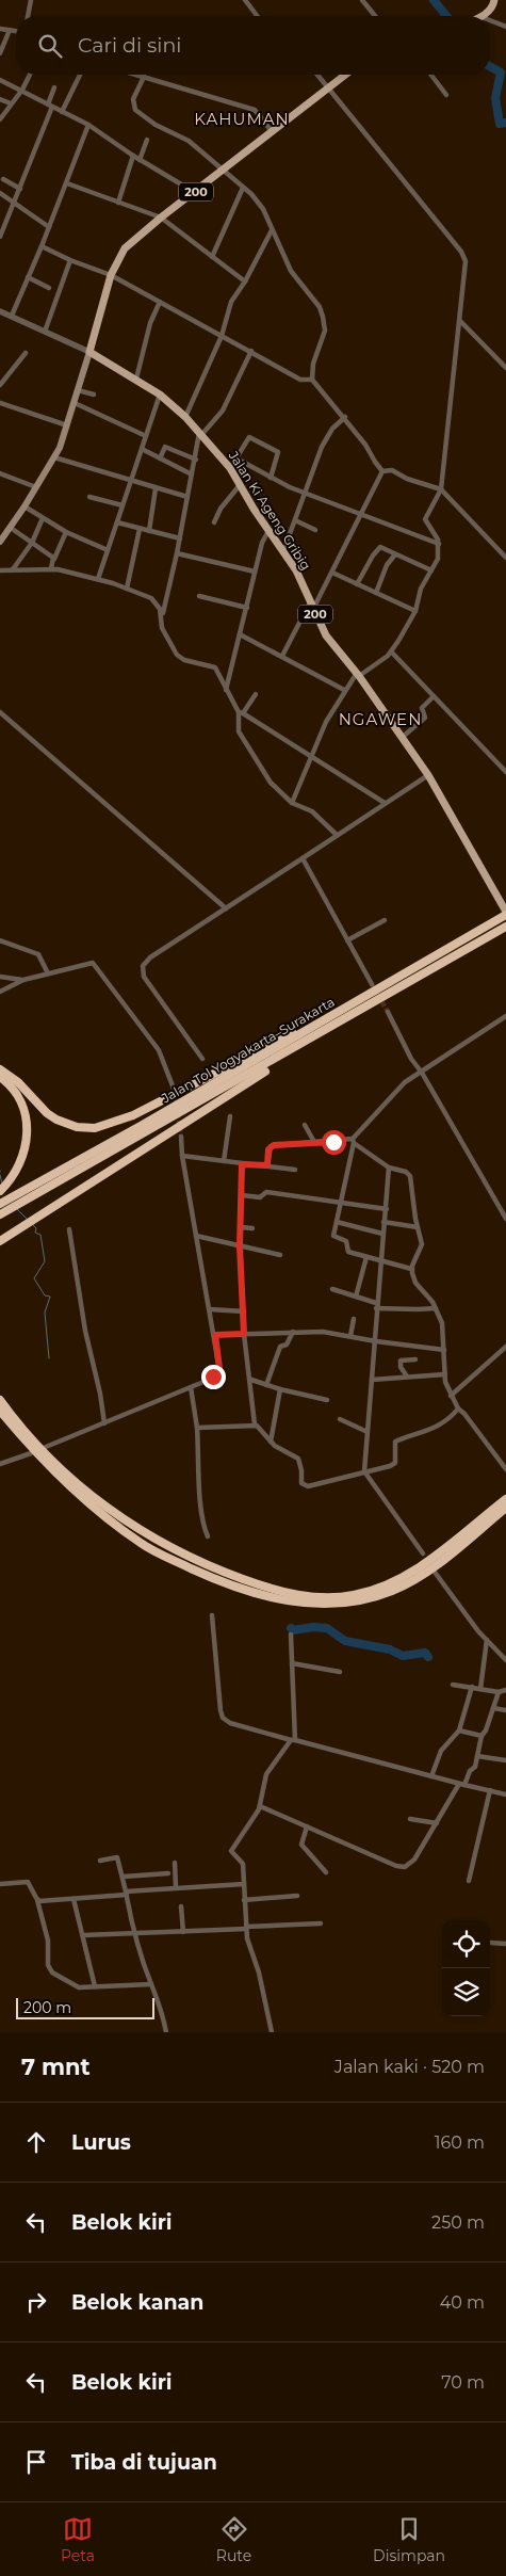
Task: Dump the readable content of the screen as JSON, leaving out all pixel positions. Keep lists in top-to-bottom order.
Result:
{
  "streets": {
    "highway": ["Jalan Tol Yogyakarta–Surakarta"],
    "main road": ["200", "Jalan Ki Ageng Gribig"]
  },
  "crossings": [
    ["200", "Jalan Ki Ageng Gribig"],
    ["Jalan Ki Ageng Gribig", "Jalan Tol Yogyakarta–Surakarta"]
  ],
  "districts": ["KAHUMAN", "NGAWEN"],
  "scale_bar": "200 m",
  "page": {
    "search": "Cari di sini",
    "scale": "200 m",
    "heading": ["7 mnt", "Jalan kaki · 520 m"],
    "list": [
      ["Lurus", "160 m"],
      ["Belok kiri", "250 m"],
      ["Belok kanan", "40 m"],
      ["Belok kiri", "70 m"],
      "Tiba di tujuan"
    ],
    "nav": ["Peta", "Rute", "Disimpan"]
  }
}
